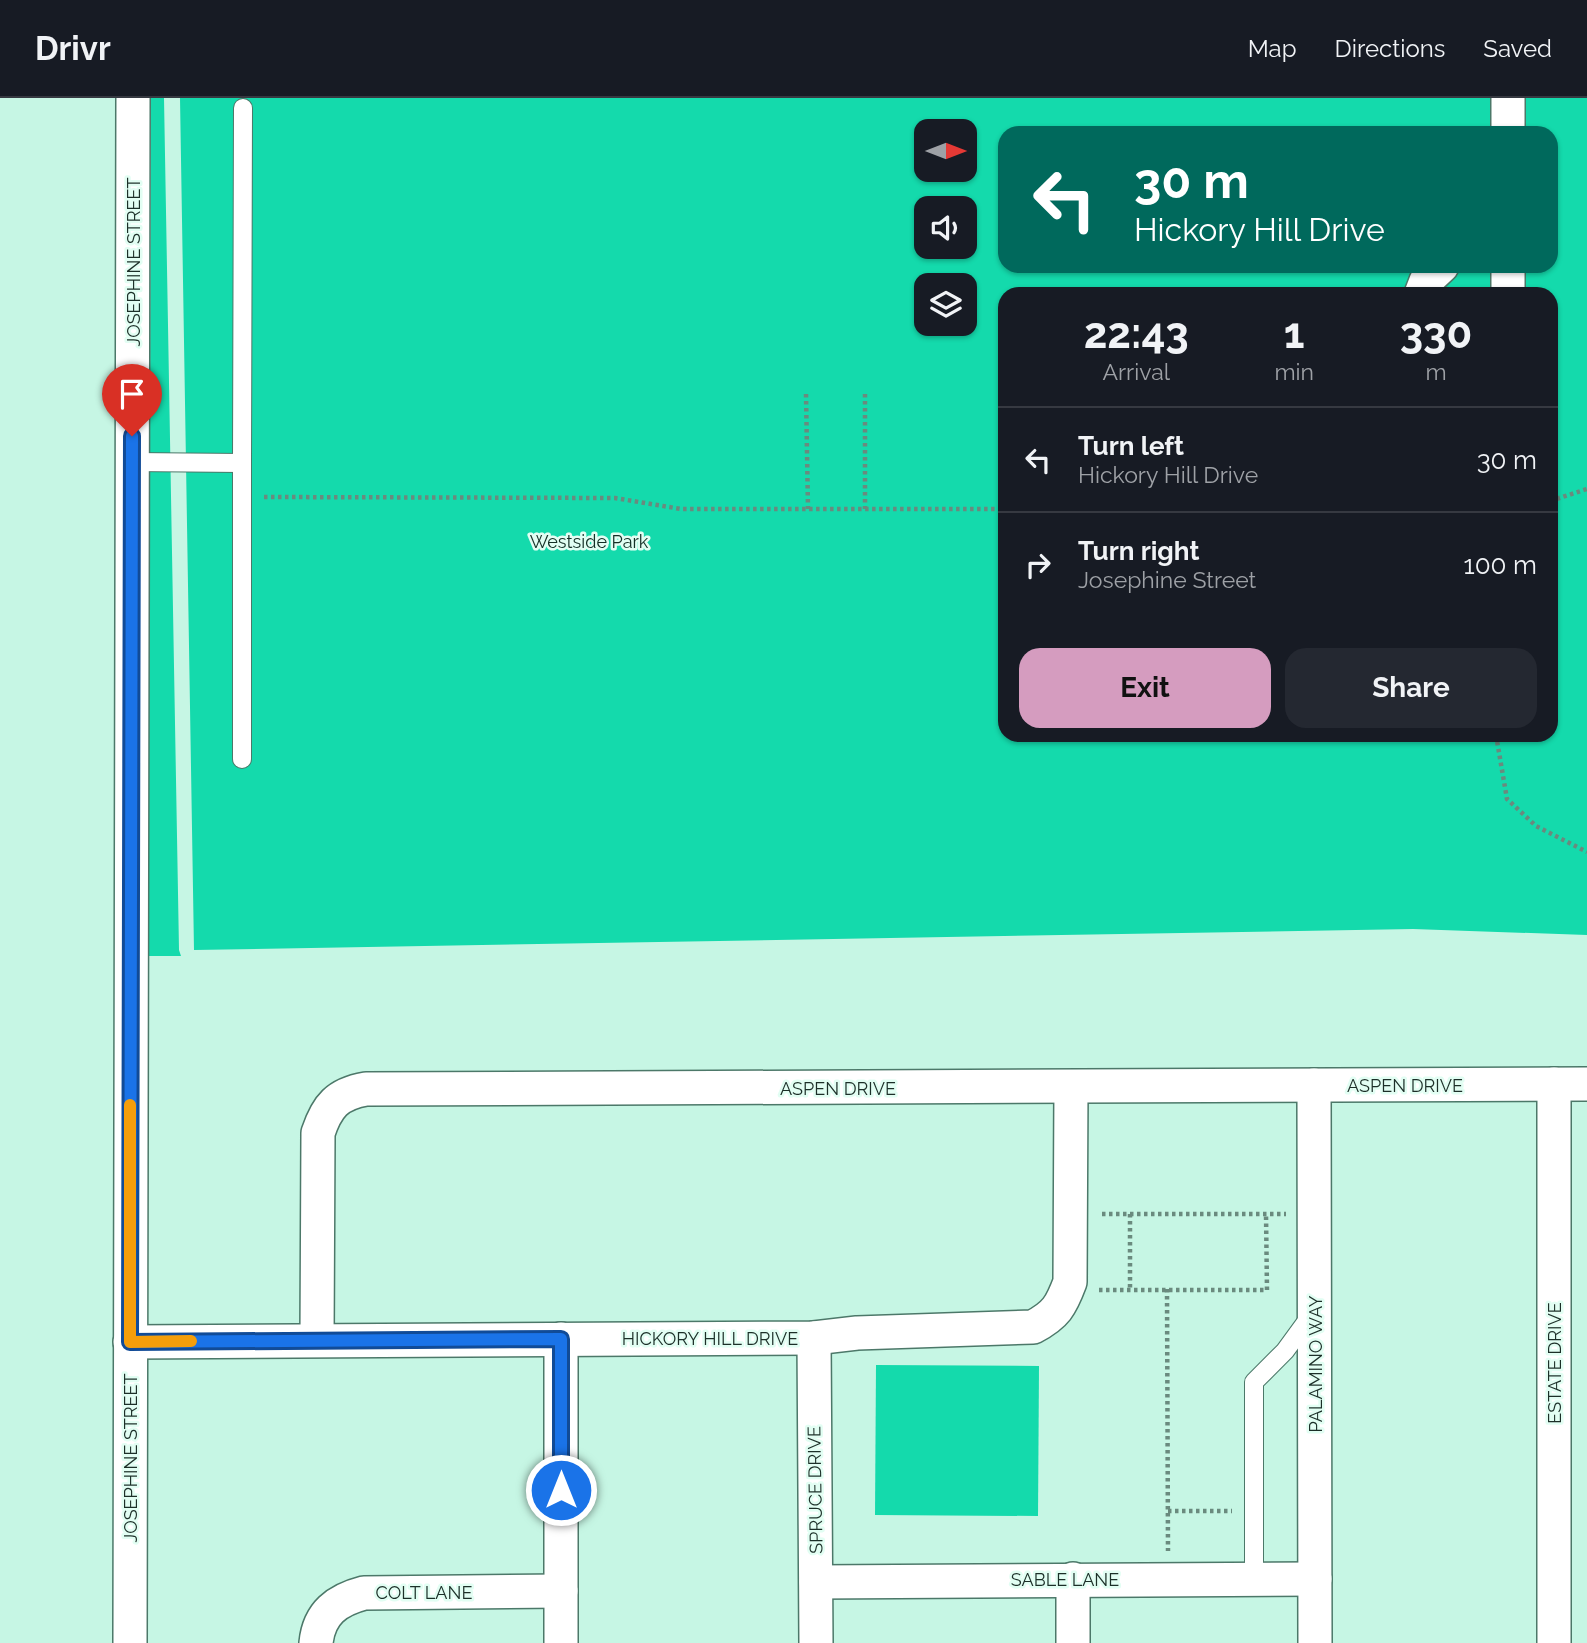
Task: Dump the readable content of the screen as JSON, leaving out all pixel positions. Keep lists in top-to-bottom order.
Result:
{
  "streets": {
    "street": [
      "JOSEPHINE STREET",
      "ASPEN DRIVE",
      "HICKORY HILL DRIVE",
      "ESTATE DRIVE",
      "PALAMINO WAY",
      "SPRUCE DRIVE",
      "SABLE LANE",
      "COLT LANE"
    ]
  },
  "crossings": [
    ["JOSEPHINE STREET", "HICKORY HILL DRIVE"],
    ["ASPEN DRIVE", "HICKORY HILL DRIVE"],
    ["ASPEN DRIVE", "ESTATE DRIVE"],
    ["ASPEN DRIVE", "PALAMINO WAY"],
    ["HICKORY HILL DRIVE", "SPRUCE DRIVE"],
    ["PALAMINO WAY", "SABLE LANE"],
    ["SPRUCE DRIVE", "SABLE LANE"]
  ],
  "parks": ["Westside Park"],
  "north": "right",
  "page": {
    "header": "Drivr",
    "nav": ["Map", "Directions", "Saved"],
    "turn": ["30 m", "Hickory Hill Drive"],
    "eta": [
      "22:43",
      "Arrival",
      "1",
      "min",
      "330",
      "m"
    ],
    "list": [
      {
        "name": "Turn left",
        "note": "Hickory Hill Drive",
        "value": "30 m"
      },
      {
        "name": "Turn right",
        "note": "Josephine Street",
        "value": "100 m"
      }
    ],
    "buttons": ["Exit", "Share"]
  }
}
